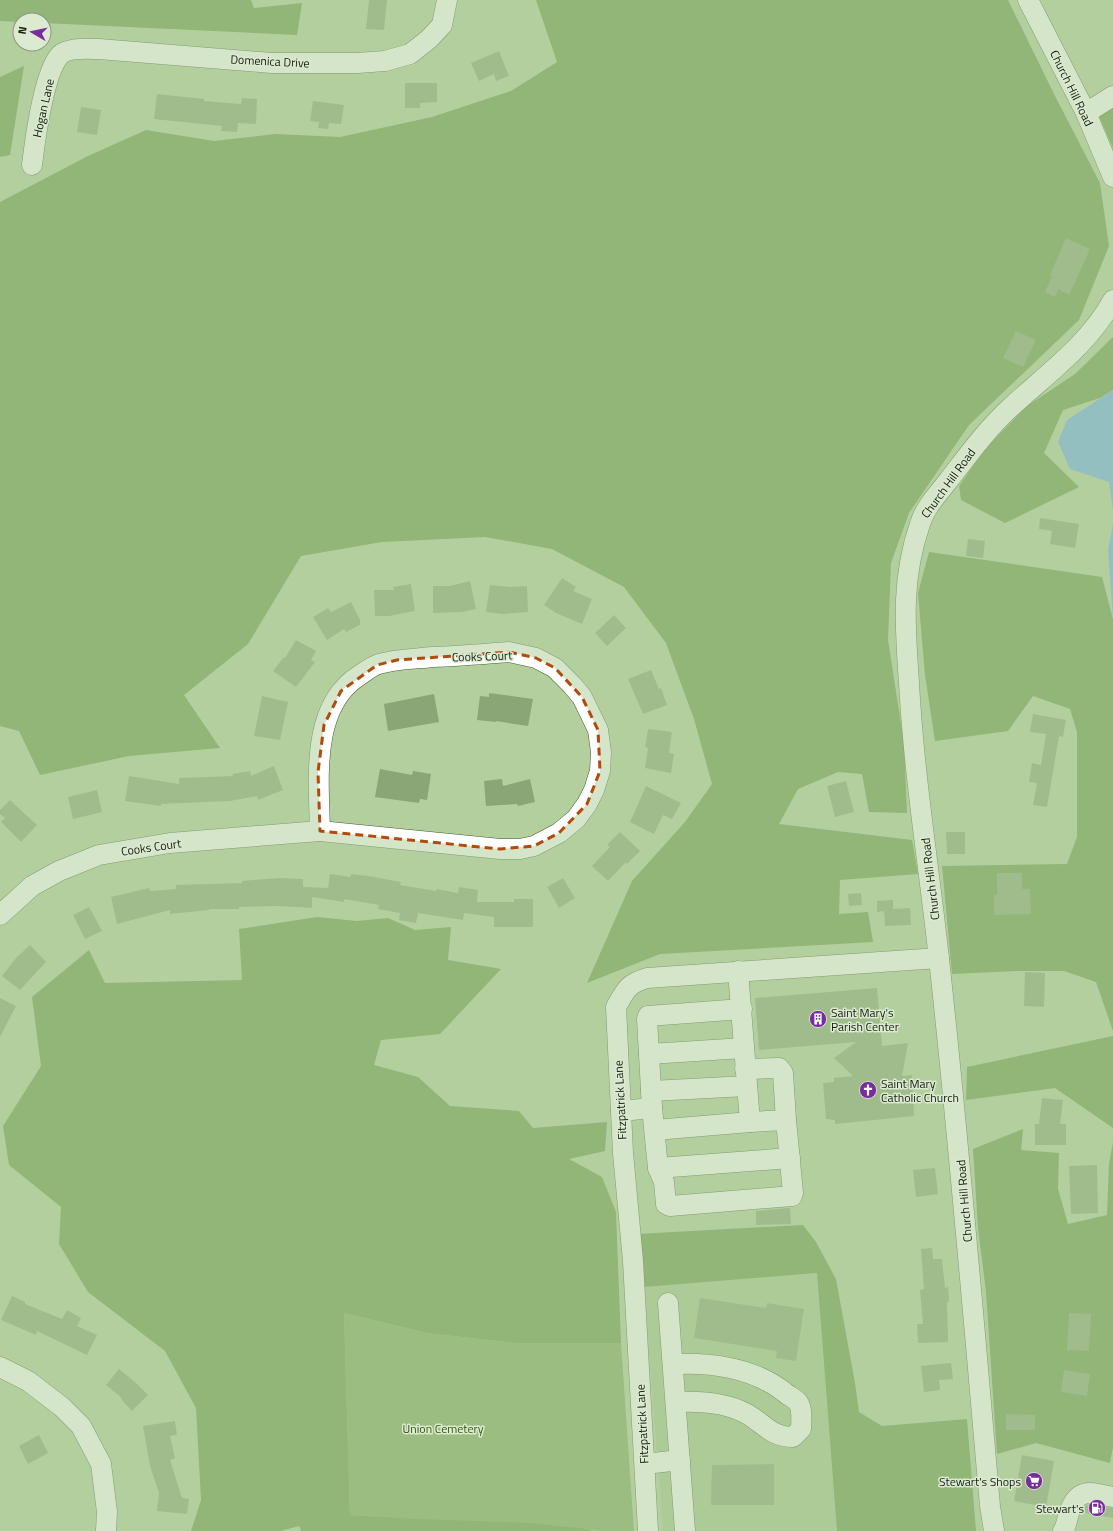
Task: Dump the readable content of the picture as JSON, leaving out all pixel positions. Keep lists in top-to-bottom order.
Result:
{
  "streets": {
    "street": [
      "Domenica Drive",
      "Church Hill Road",
      "Hogan Lane",
      "Cooks Court",
      "Fitzpatrick Lane"
    ]
  },
  "crossings": [
    ["Domenica Drive", "Hogan Lane"],
    ["Church Hill Road", "Fitzpatrick Lane"]
  ],
  "parks": ["Union Cemetery"],
  "places": {
    "building": ["Saint Mary's Parish Center"],
    "church": ["Saint Mary Catholic Church"],
    "supermarket": ["Stewart's Shops"],
    "fuel station": ["Stewart's"]
  },
  "north": "left"
}
